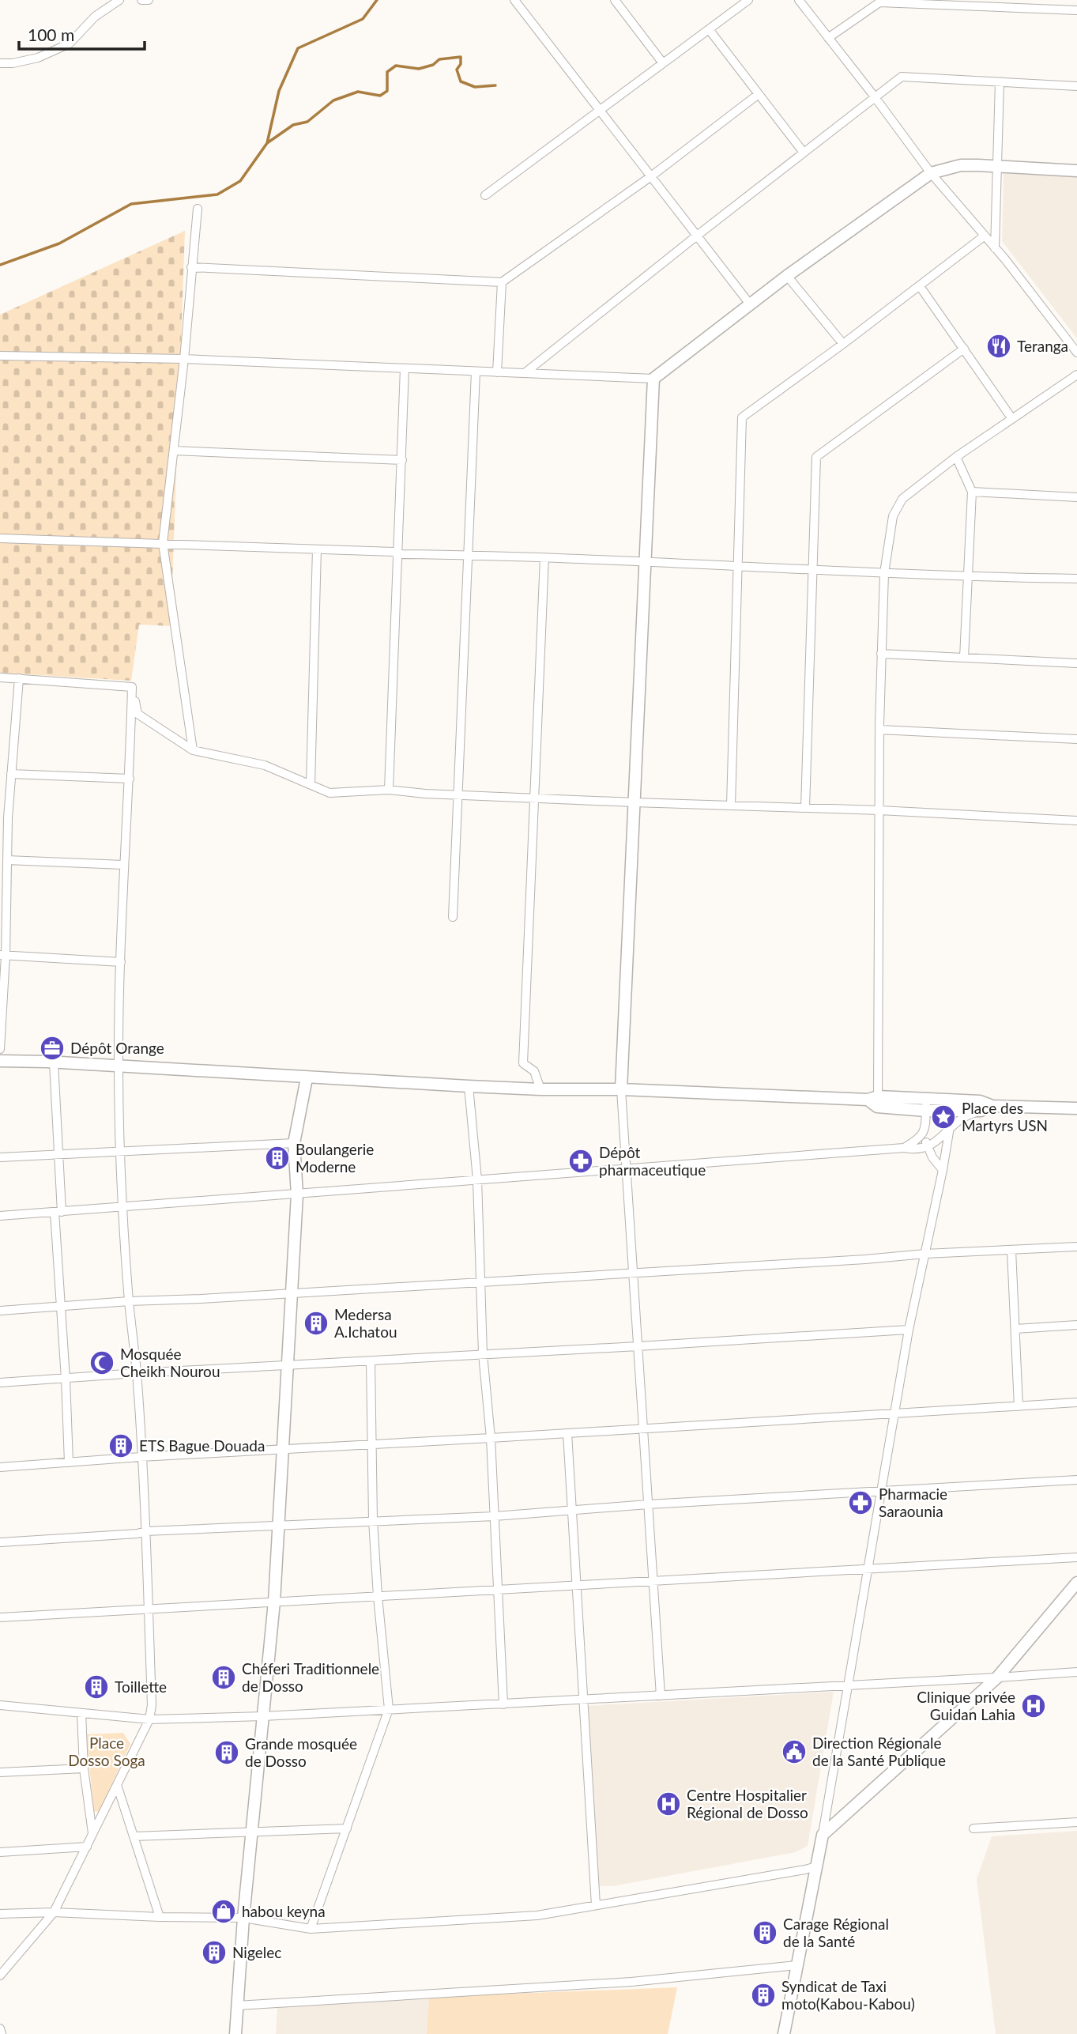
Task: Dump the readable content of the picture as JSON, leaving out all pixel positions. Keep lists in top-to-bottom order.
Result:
{
  "parks": ["Place Dosso Soga"],
  "places": {
    "restaurant": ["Teranga"],
    "office": ["Dépôt Orange"],
    "place": ["Place des Martyrs USN"],
    "building": [
      "Boulangerie Moderne",
      "Medersa A.Ichatou",
      "ETS Bague Douada",
      "Chéferi Traditionnele de Dosso",
      "Toillette",
      "Grande mosquée de Dosso",
      "Carage Régional de la Santé",
      "Nigelec",
      "Syndicat de Taxi moto(Kabou-Kabou)"
    ],
    "pharmacy": ["Dépôt pharmaceutique", "Pharmacie Saraounia"],
    "mosque": ["Mosquée Cheikh Nourou"],
    "hospital": ["Clinique privée Guidan Lahia", "Centre Hospitalier Régional de Dosso"],
    "public building": ["Direction Régionale de la Santé Publique"],
    "shop": ["habou keyna"]
  },
  "scale_bar": "100 m"
}
